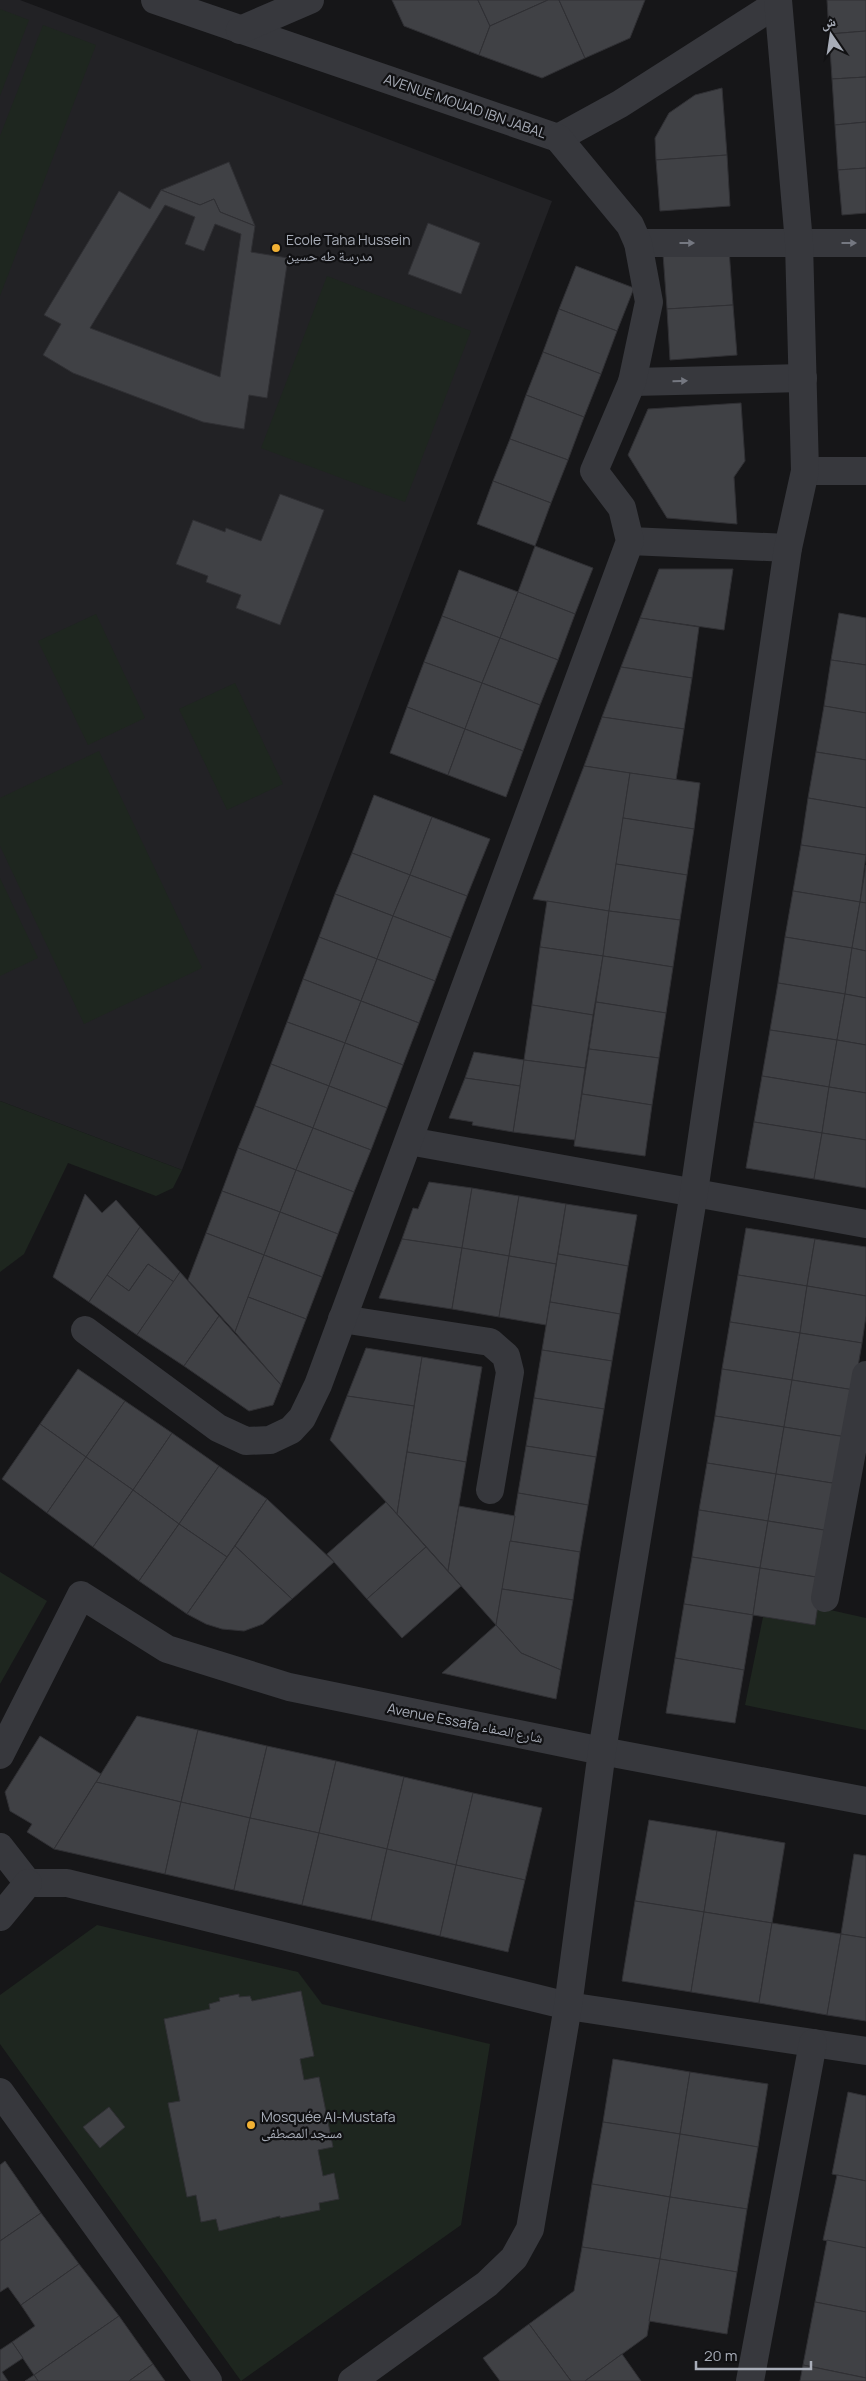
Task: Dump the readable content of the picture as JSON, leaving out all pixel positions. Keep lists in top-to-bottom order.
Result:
{
  "streets": {
    "street": ["AVENUE MOUAD IBN JABAL", "Avenue Essafa شارع الصفاء"]
  },
  "places": ["Ecole Taha Hussein مدرسة طه حسين", "Mosquée Al-Mustafa مسجد المصطفى"],
  "scale_bar": "20 m",
  "north": "top"
}
